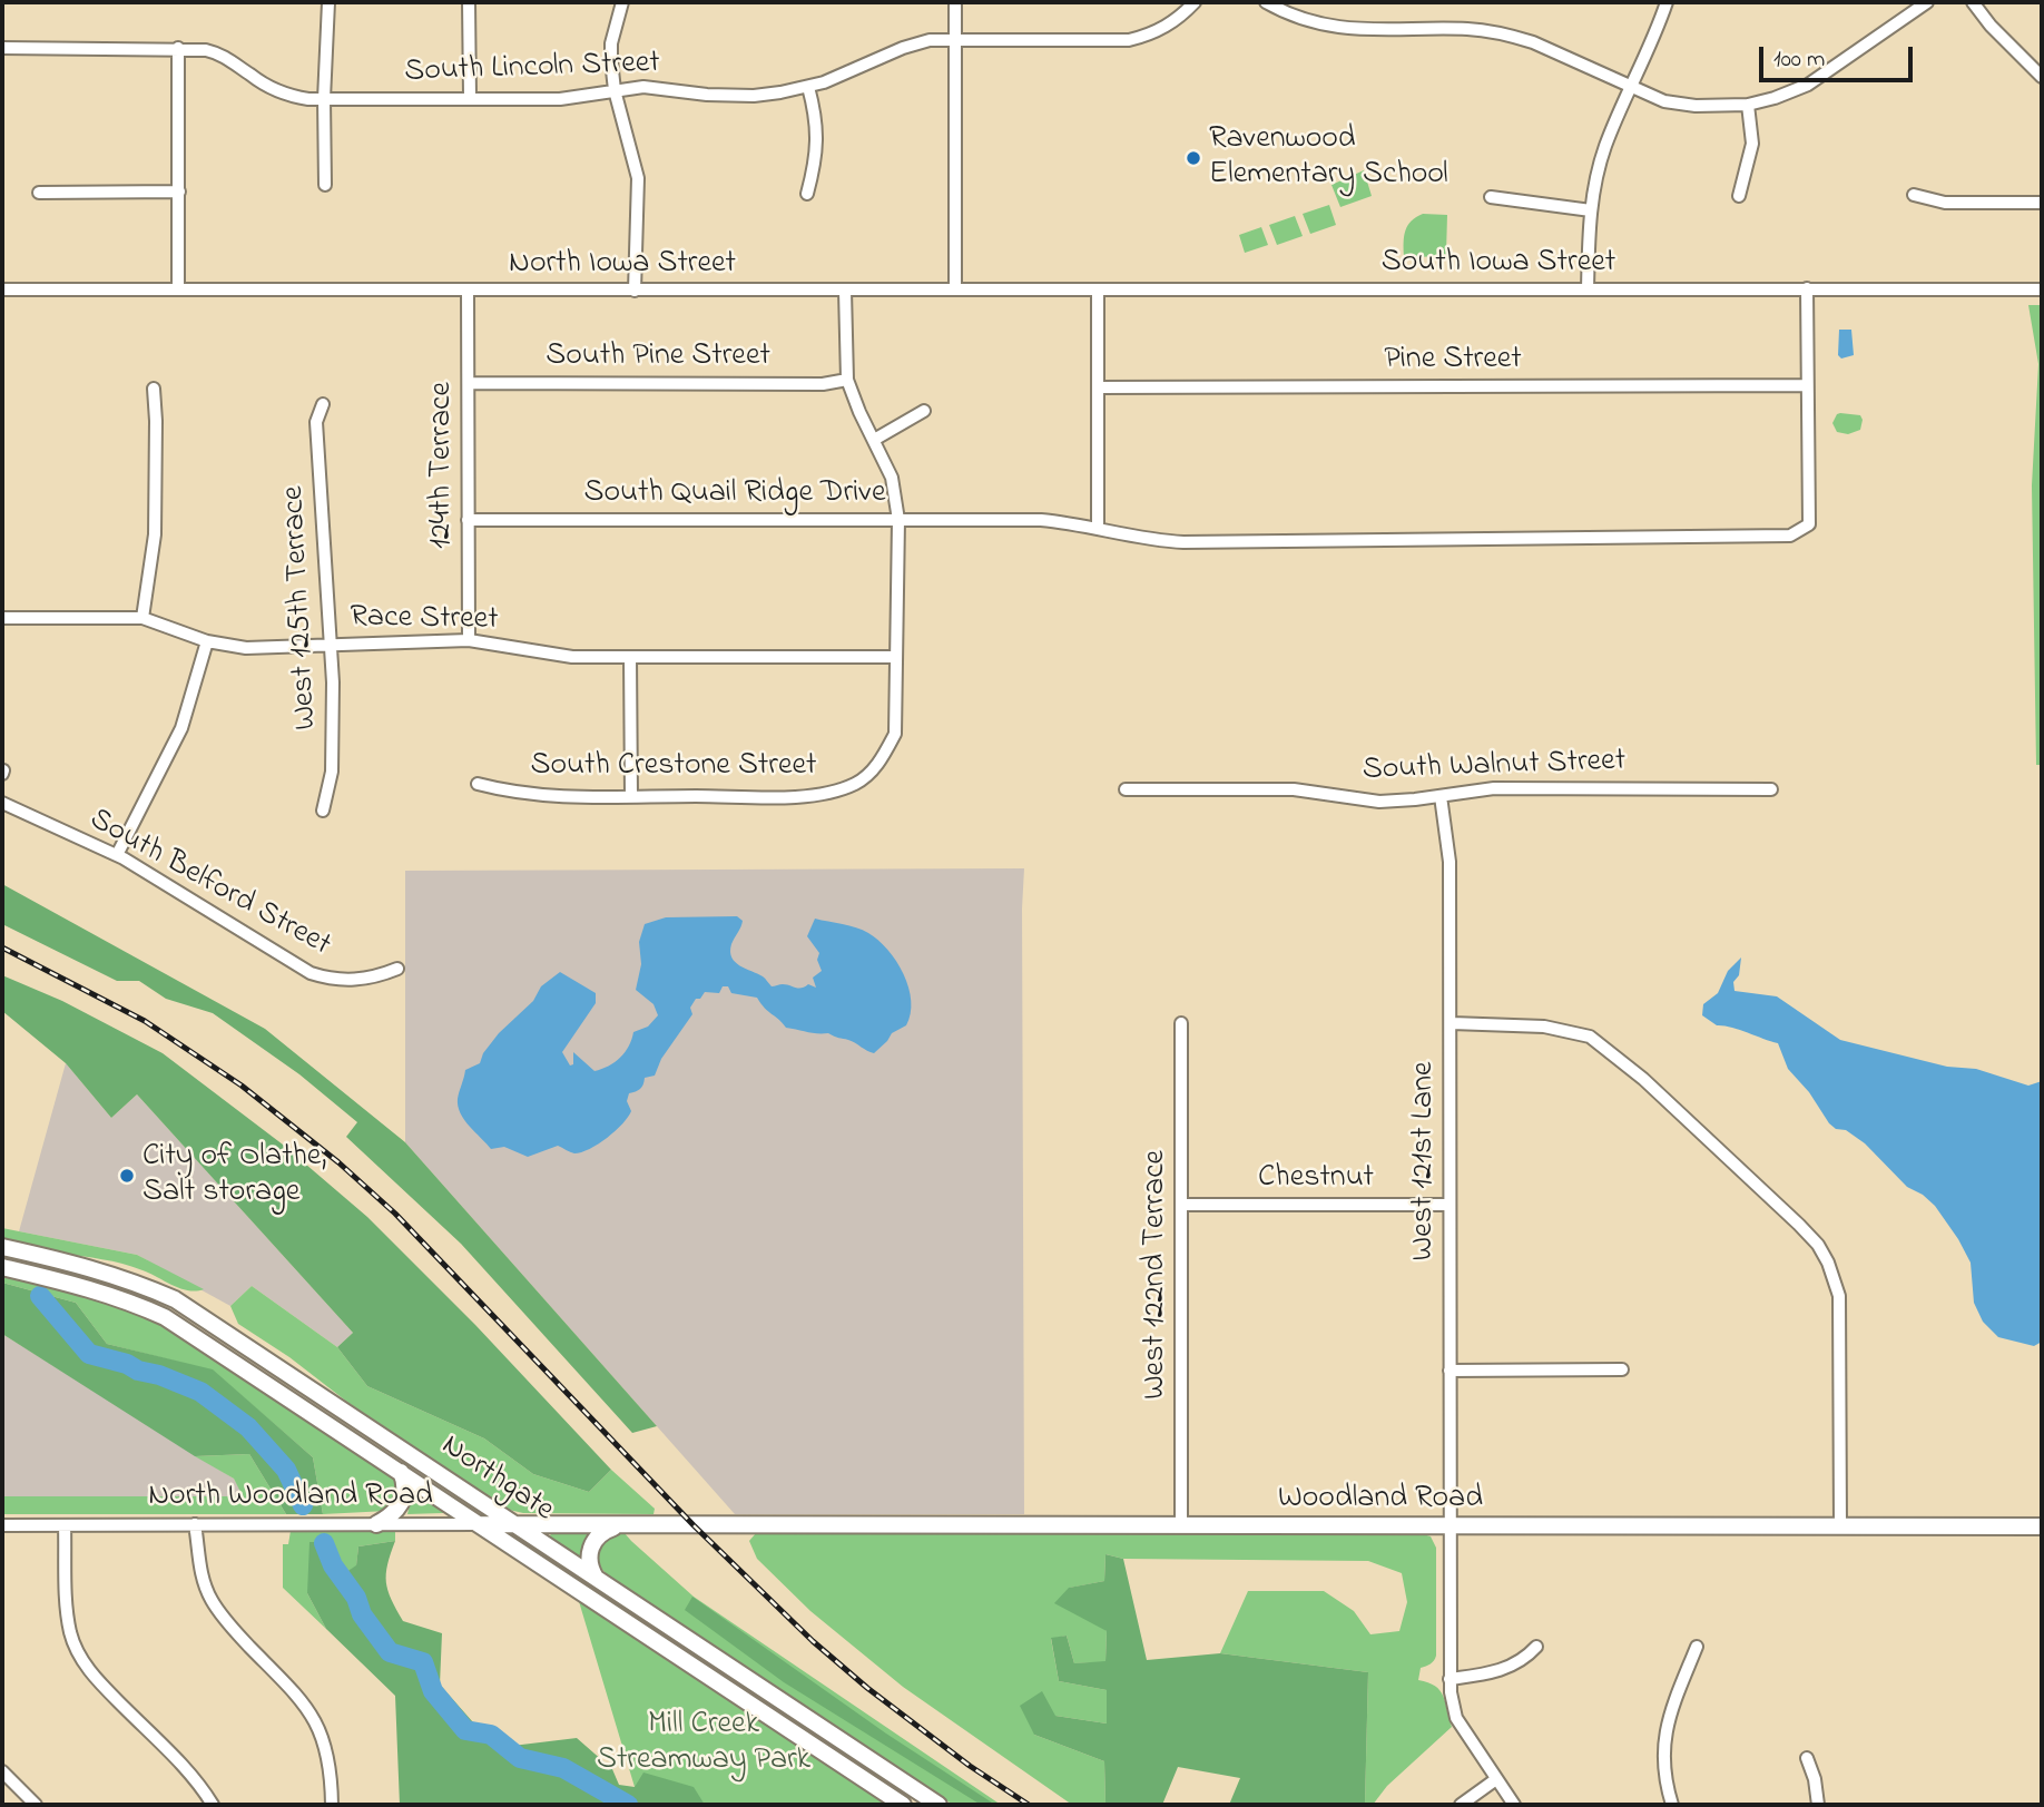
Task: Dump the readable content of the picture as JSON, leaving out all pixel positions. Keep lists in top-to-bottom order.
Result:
{
  "streets": {
    "main road": ["Northgate", "North Woodland Road", "Woodland Road"],
    "street": [
      "South Lincoln Street",
      "South Iowa Street",
      "North Iowa Street",
      "South Pine Street",
      "Pine Street",
      "124th Terrace",
      "South Quail Ridge Drive",
      "West 125th Terrace",
      "Race Street",
      "South Crestone Street",
      "South Walnut Street",
      "South Belford Street",
      "West 121st Lane",
      "Chestnut",
      "West 122nd Terrace"
    ]
  },
  "crossings": [
    ["South Iowa Street", "North Iowa Street"],
    ["North Iowa Street", "124th Terrace"],
    ["South Pine Street", "124th Terrace"],
    ["Pine Street", "South Quail Ridge Drive"],
    ["124th Terrace", "South Quail Ridge Drive"],
    ["124th Terrace", "Race Street"],
    ["West 125th Terrace", "Race Street"],
    ["Race Street", "South Crestone Street"],
    ["South Walnut Street", "West 121st Lane"],
    ["West 121st Lane", "Chestnut"],
    ["West 121st Lane", "Woodland Road"],
    ["Chestnut", "West 122nd Terrace"],
    ["West 122nd Terrace", "Woodland Road"],
    ["Northgate", "North Woodland Road"],
    ["North Woodland Road", "Woodland Road"]
  ],
  "parks": ["Mill Creek Streamway Park"],
  "places": ["Ravenwood Elementary School", "City of Olathe, Salt storage"],
  "scale_bar": "100 m"
}
